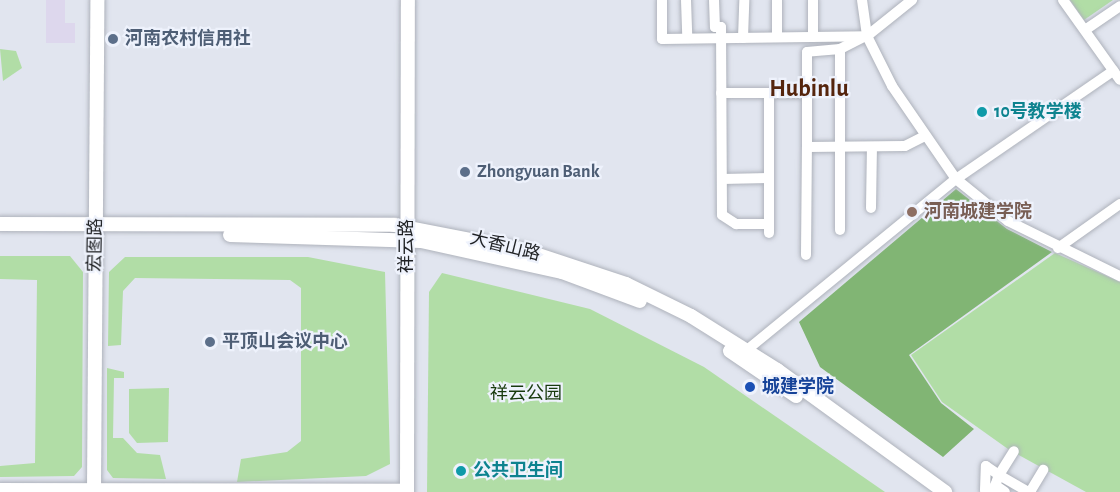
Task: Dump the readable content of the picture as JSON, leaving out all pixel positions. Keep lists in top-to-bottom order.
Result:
{
  "streets": {
    "main road": ["宏图路", "祥云路", "大香山路"]
  },
  "crossings": [
    ["宏图路", "大香山路"],
    ["祥云路", "大香山路"]
  ],
  "districts": ["Hubinlu"],
  "parks": ["祥云公园"],
  "places": [
    "河南农村信用社",
    "10号教学楼",
    "Zhongyuan Bank",
    "河南城建学院",
    "平顶山会议中心",
    "城建学院",
    "公共卫生间"
  ]
}
